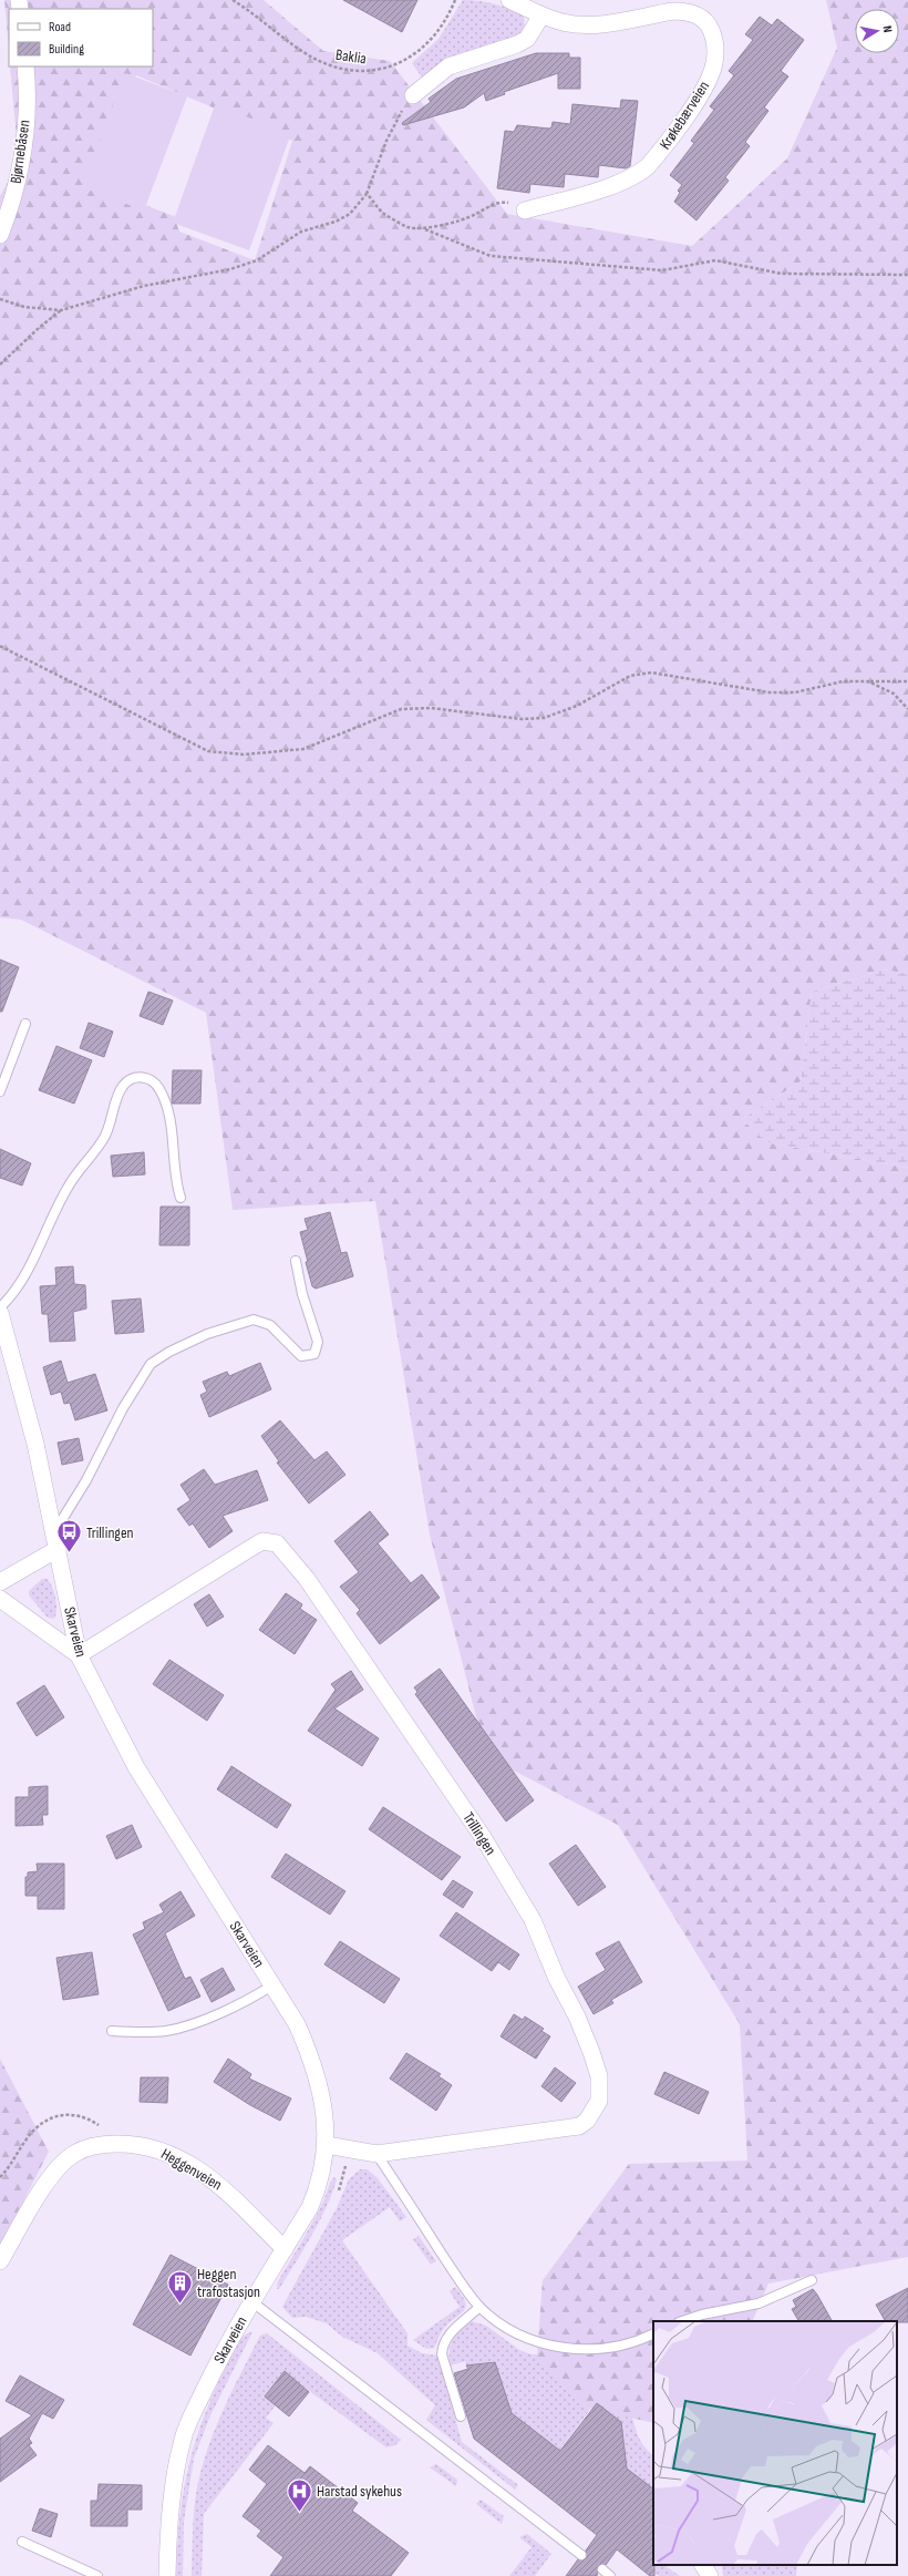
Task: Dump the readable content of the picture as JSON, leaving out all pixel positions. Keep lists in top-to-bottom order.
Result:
{
  "streets": {
    "street": [
      "Krøkebærveien",
      "Bjørnebåsen",
      "Skarveien",
      "Trillingen",
      "Heggenveien"
    ],
    "path": ["Baklia"]
  },
  "crossings": [
    ["Skarveien", "Trillingen"],
    ["Skarveien", "Heggenveien"]
  ],
  "places": {
    "bus stop": ["Trillingen"],
    "building": ["Heggen trafostasjon"],
    "hospital": ["Harstad sykehus"]
  },
  "legend": ["Road", "Building"],
  "north": "right"
}
